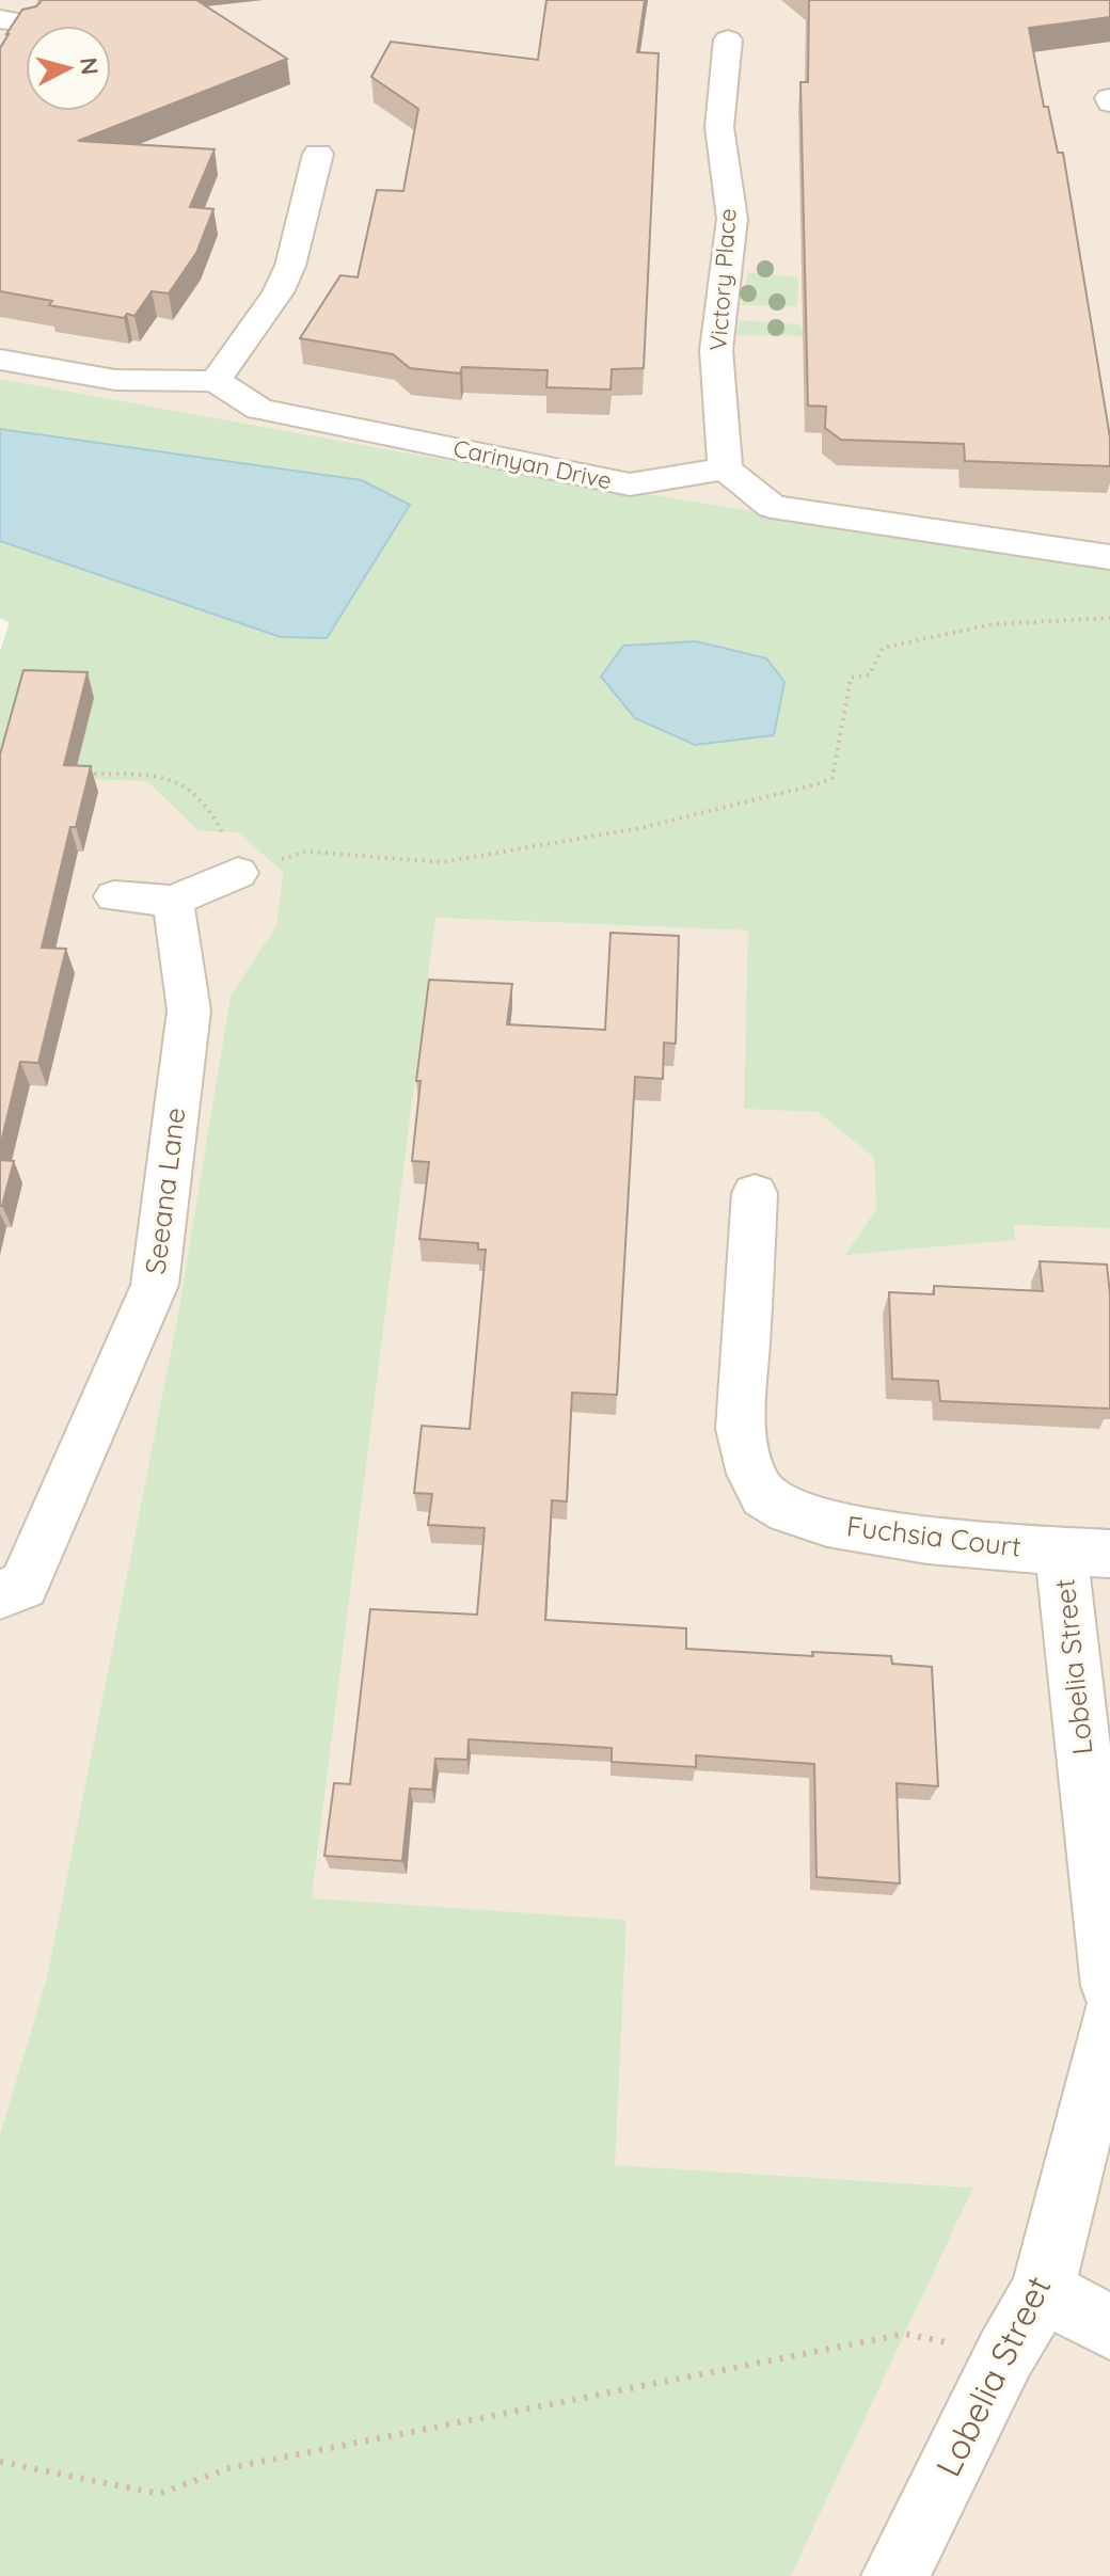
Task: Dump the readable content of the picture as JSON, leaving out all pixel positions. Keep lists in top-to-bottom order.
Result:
{
  "streets": {
    "street": [
      "Victory Place",
      "Carinyan Drive",
      "Seeana Lane",
      "Fuchsia Court",
      "Lobelia Street"
    ]
  },
  "crossings": [
    ["Victory Place", "Carinyan Drive"],
    ["Fuchsia Court", "Lobelia Street"]
  ],
  "north": "right"
}
